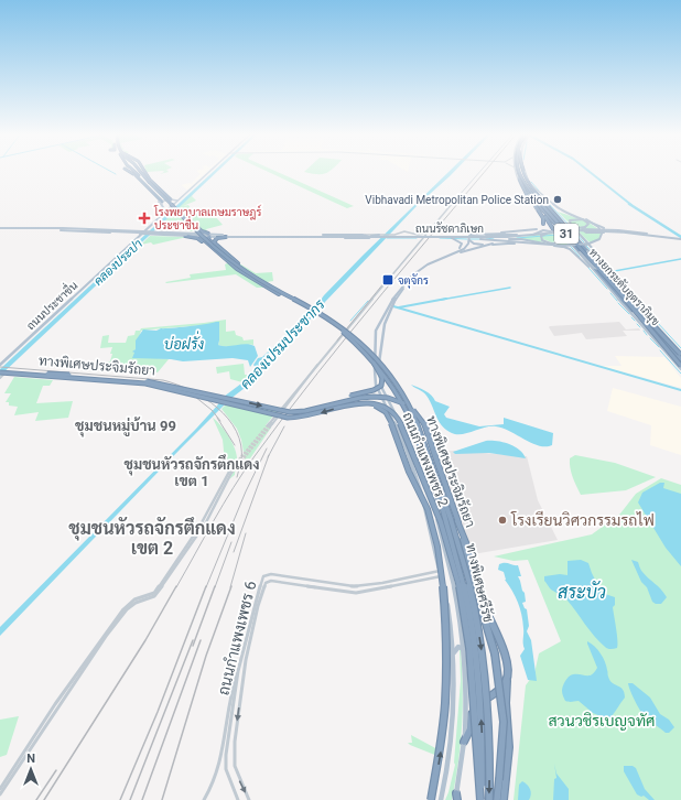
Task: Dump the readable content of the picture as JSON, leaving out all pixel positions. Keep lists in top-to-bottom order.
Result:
{
  "streets": {
    "highway": [
      "31",
      "ทางยกระดับอุตราภิมุข",
      "ทางพิเศษประจิมรัถยา",
      "ทางพิเศษศรีรัช"
    ],
    "main road": ["ถนนรัชดาภิเษก", "ถนนประชาชื่น", "ถนนกำแพงเพชร 2"],
    "street": ["ถนนกำแพงเพชร 6"]
  },
  "crossings": [
    ["ถนนรัชดาภิเษก", "ถนนประชาชื่น"],
    ["31", "ทางยกระดับอุตราภิมุข"],
    ["ทางพิเศษประจิมรัถยา", "ทางพิเศษศรีรัช"],
    ["ถนนกำแพงเพชร 2", "ถนนกำแพงเพชร 6"]
  ],
  "districts": ["ชุมชนหมู่บ้าน 99", "ชุมชนหัวรถจักรตึกแดง เขต 1", "ชุมชนหัวรถจักรตึกแดง เขต 2"],
  "water": [
    "คลองประปา",
    "บ่อฝรั่ง",
    "คลองเปรมประชากร",
    "สระบัว"
  ],
  "parks": ["สวนวชิรเบญจทัศ"],
  "places": {
    "other": ["Vibhavadi Metropolitan Police Station", "โรงเรียนวิศวกรรมรถไฟ"],
    "health": ["โรงพยาบาลเกษมราษฎร์ ประชาชื่น"],
    "transit": ["จตุจักร"]
  },
  "north": "top"
}
